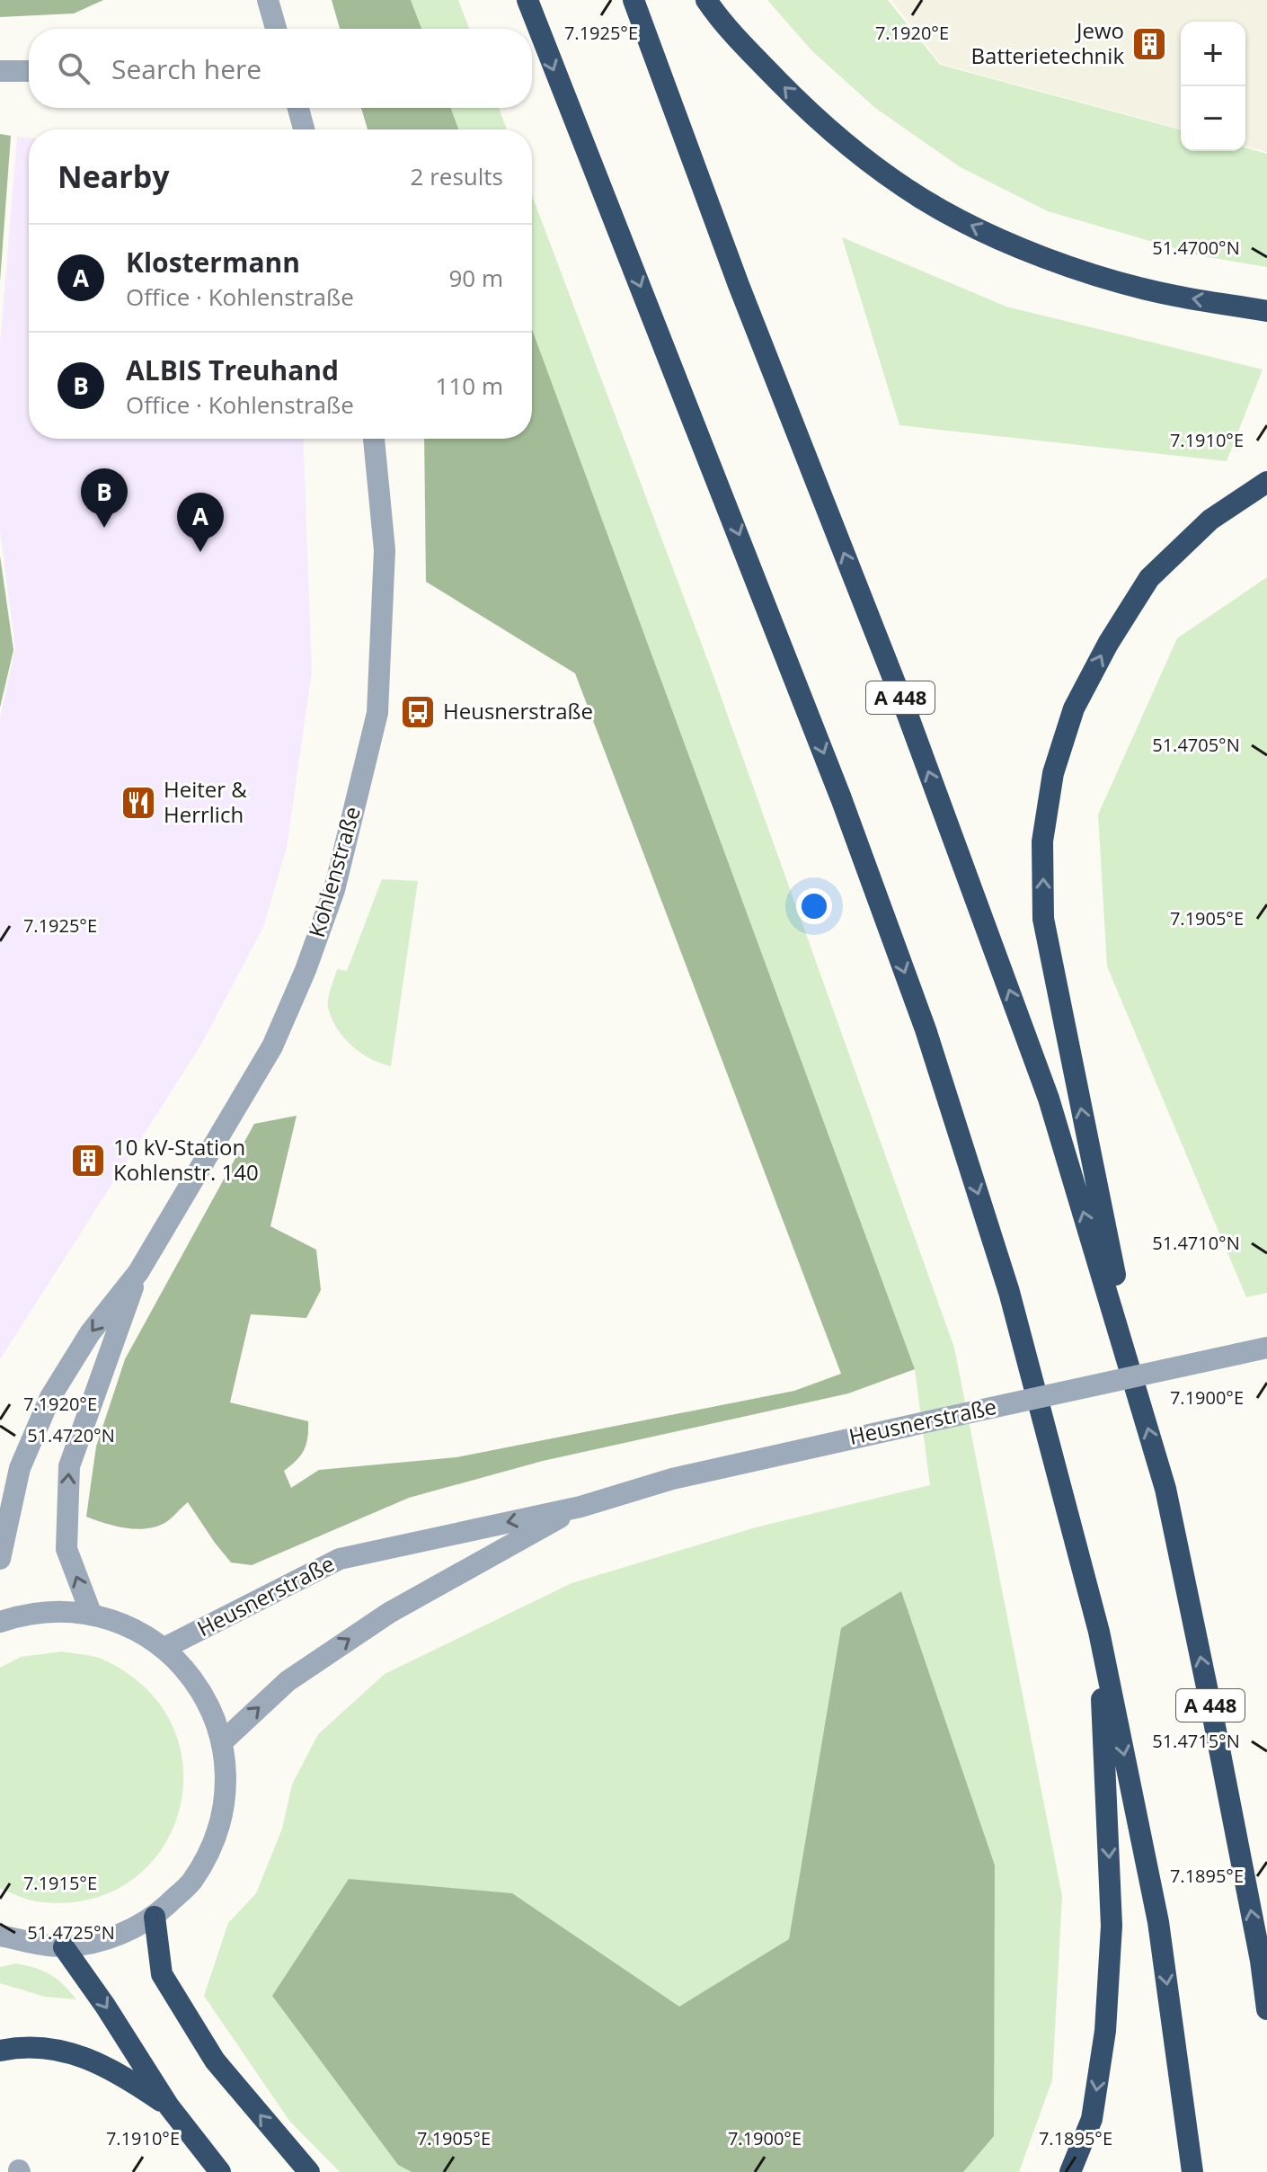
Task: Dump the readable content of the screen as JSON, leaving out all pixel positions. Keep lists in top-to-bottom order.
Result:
{
  "streets": {
    "highway": ["A 448"],
    "street": ["Kohlenstraße", "Heusnerstraße"]
  },
  "places": {
    "building": ["Jewo Batterietechnik", "10 kV-Station Kohlenstr. 140"],
    "bus stop": ["Heusnerstraße"],
    "restaurant": ["Heiter & Herrlich"]
  },
  "page": {
    "map_buttons": ["+", "−"],
    "search": "Search here",
    "heading": ["Nearby", "2 results"],
    "list": [
      {
        "mark": "A",
        "name": "Klostermann",
        "note": "Office · Kohlenstraße",
        "value": "90 m"
      },
      {
        "mark": "B",
        "name": "ALBIS Treuhand",
        "note": "Office · Kohlenstraße",
        "value": "110 m"
      }
    ],
    "pins": ["B", "A"]
  },
  "coordinates": [
    "7.1925°E",
    "7.1920°E",
    "51.4700°N",
    "7.1910°E",
    "51.4705°N",
    "7.1905°E",
    "51.4710°N",
    "7.1900°E",
    "51.4720°N",
    "51.4715°N",
    "7.1895°E",
    "7.1915°E",
    "51.4725°N"
  ]
}
